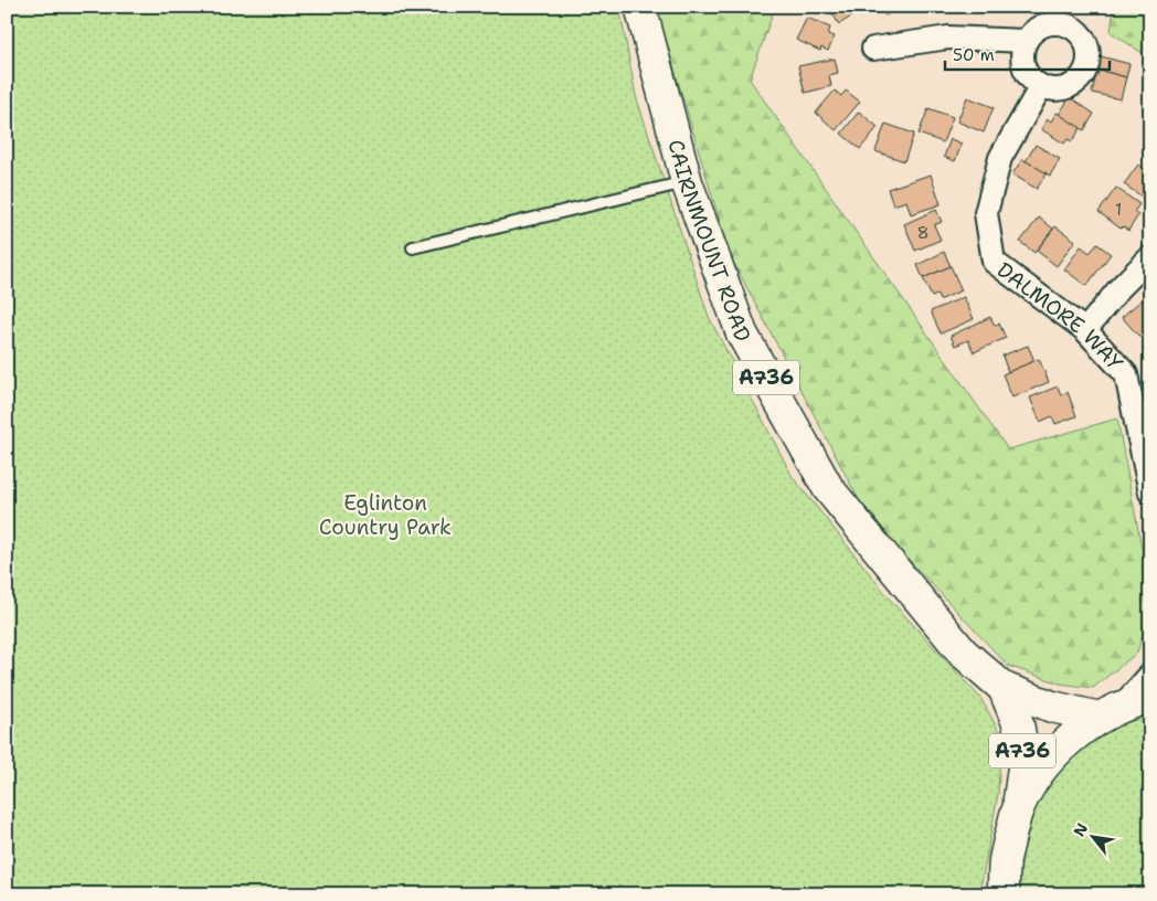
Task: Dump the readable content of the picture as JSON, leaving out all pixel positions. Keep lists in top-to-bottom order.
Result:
{
  "streets": {
    "main road": ["CAIRNMOUNT ROAD", "A736"],
    "street": ["DALMORE WAY"]
  },
  "parks": ["Eglinton Country Park"],
  "house_numbers": ["1", "8"],
  "scale_bar": "50 m",
  "north": "top left"
}
